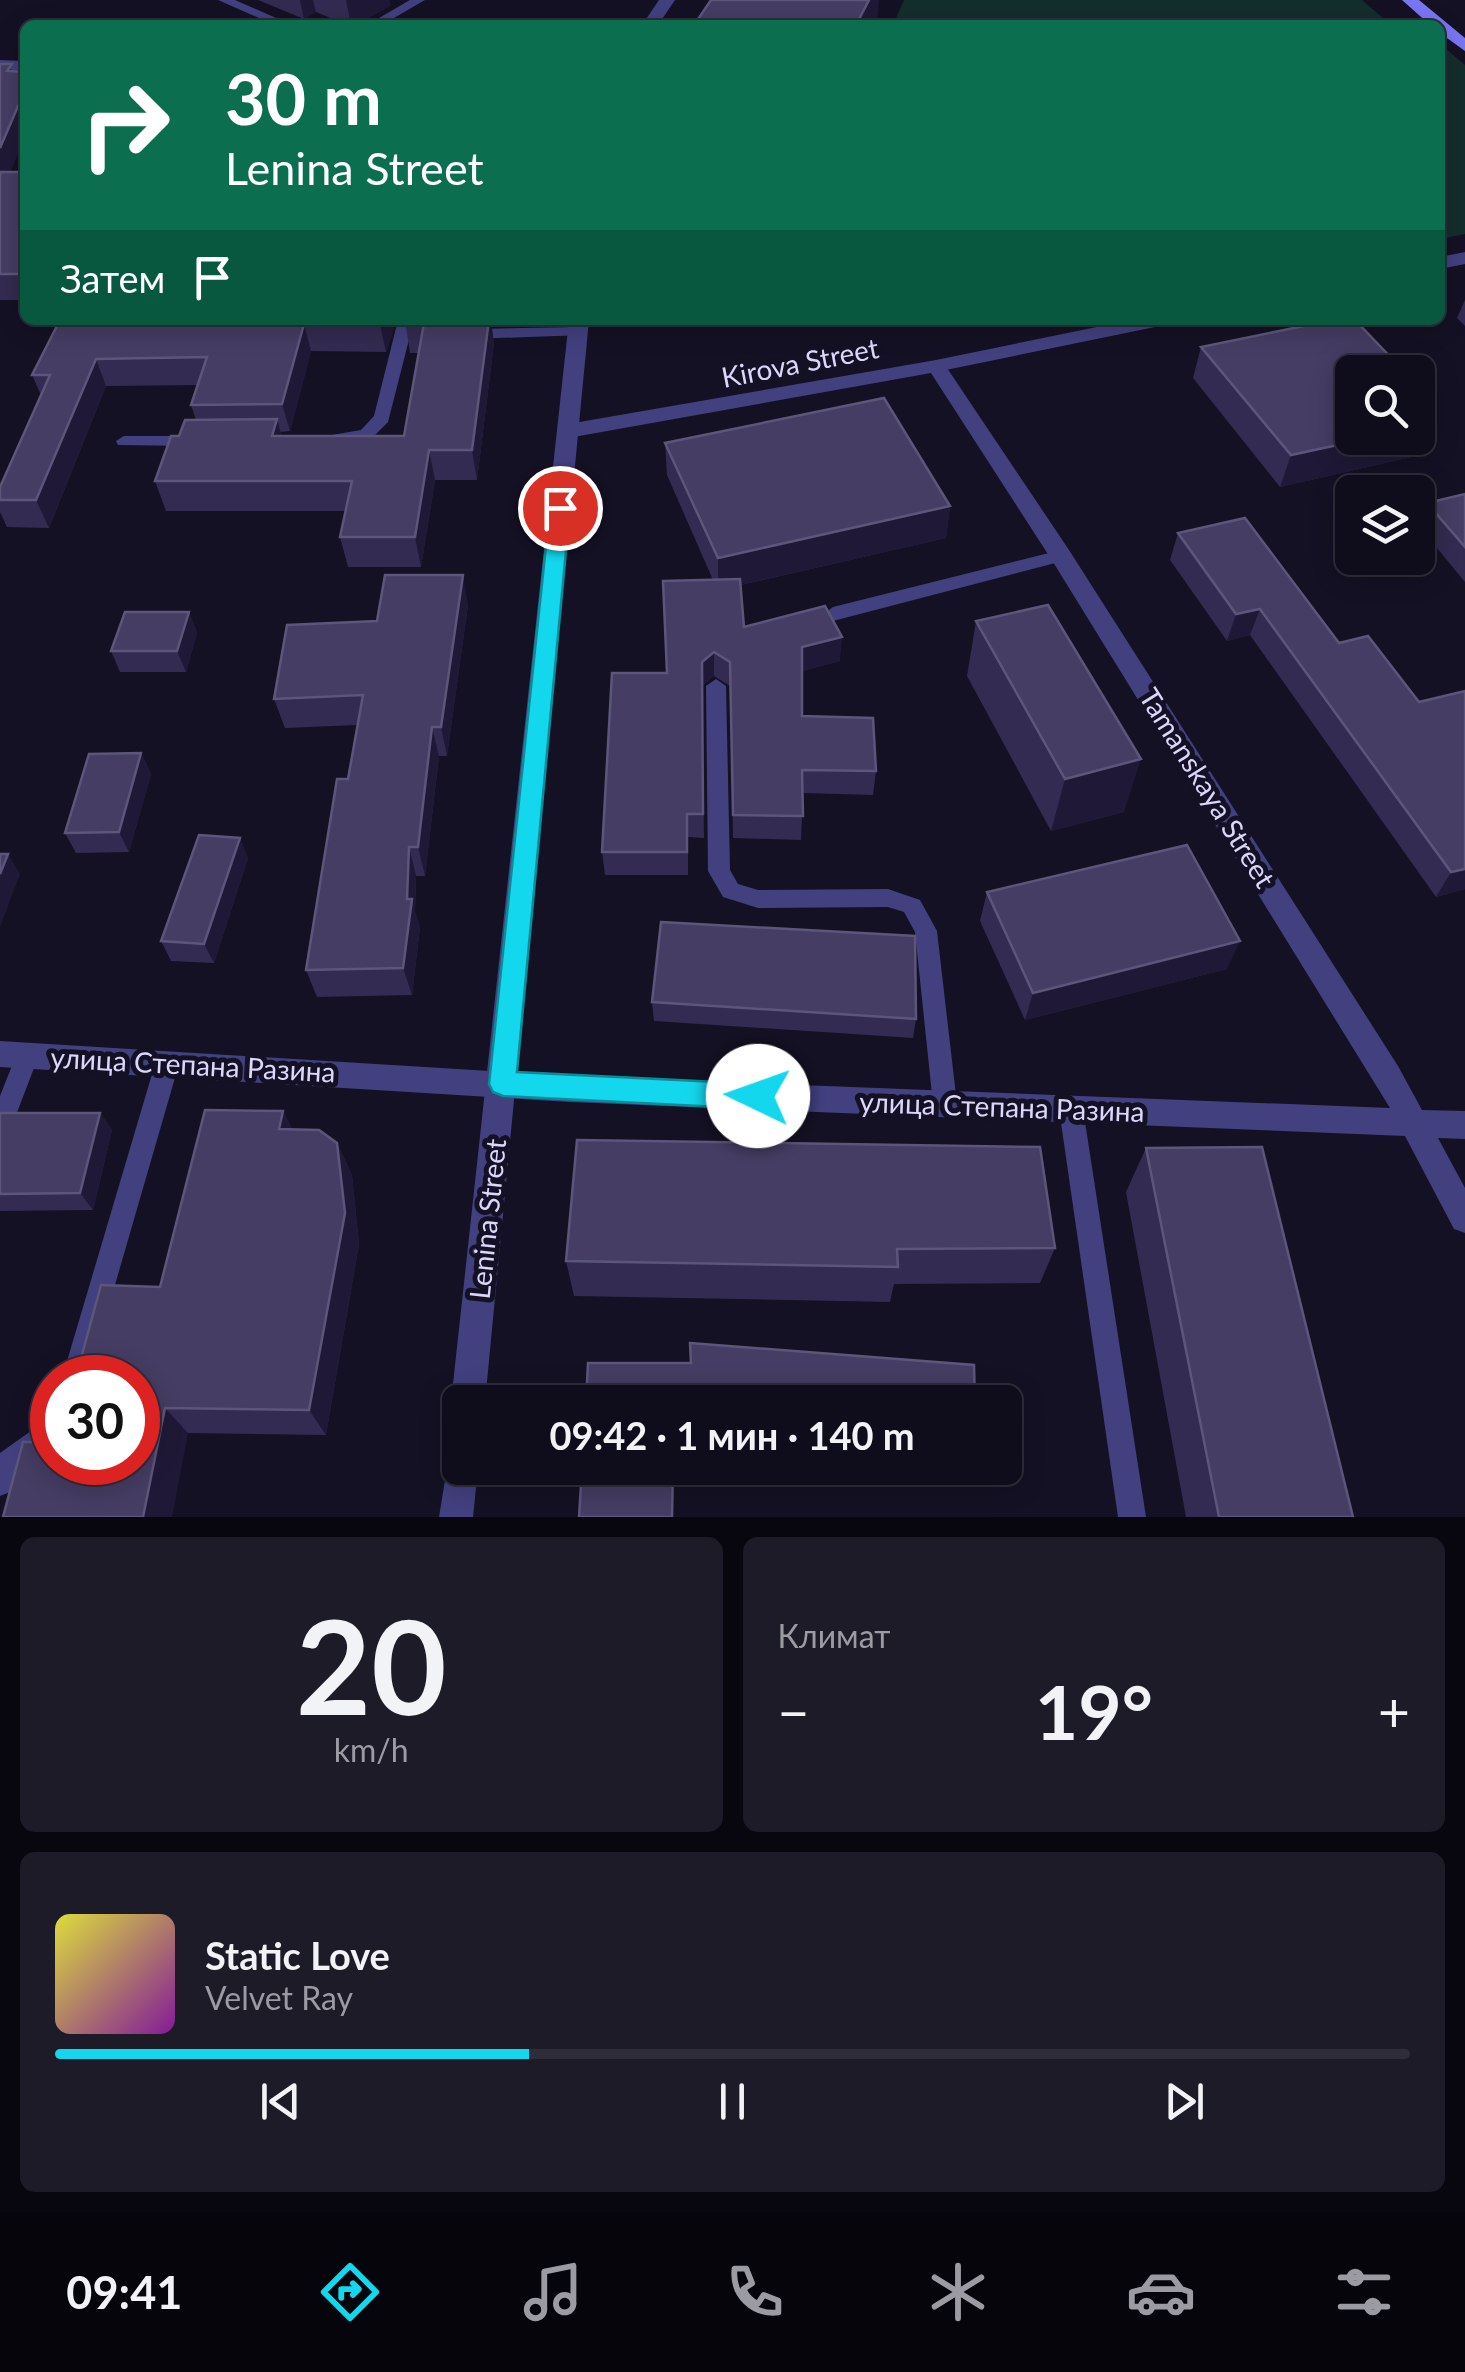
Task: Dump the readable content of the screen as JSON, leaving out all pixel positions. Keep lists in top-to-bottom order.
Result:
{
  "streets": {
    "street": [
      "Kirova Street",
      "Tamanskaya Street",
      "улица Степана Разина",
      "Lenina Street"
    ]
  },
  "crossings": [
    ["Kirova Street", "Tamanskaya Street"],
    ["Kirova Street", "Lenina Street"],
    ["Tamanskaya Street", "улица Степана Разина"],
    ["улица Степана Разина", "Lenina Street"]
  ],
  "page": {
    "turn": ["30 m", "Lenina Street"],
    "then": "Затем",
    "limit": "30",
    "trip": "09:42 · 1 мин · 140 m",
    "tile": [
      ["20", "km/h"],
      "Климат"
    ],
    "heat": ["−", "19°", "+"],
    "song": ["Static Love", "Velvet Ray"],
    "tabs": "09:41"
  }
}
